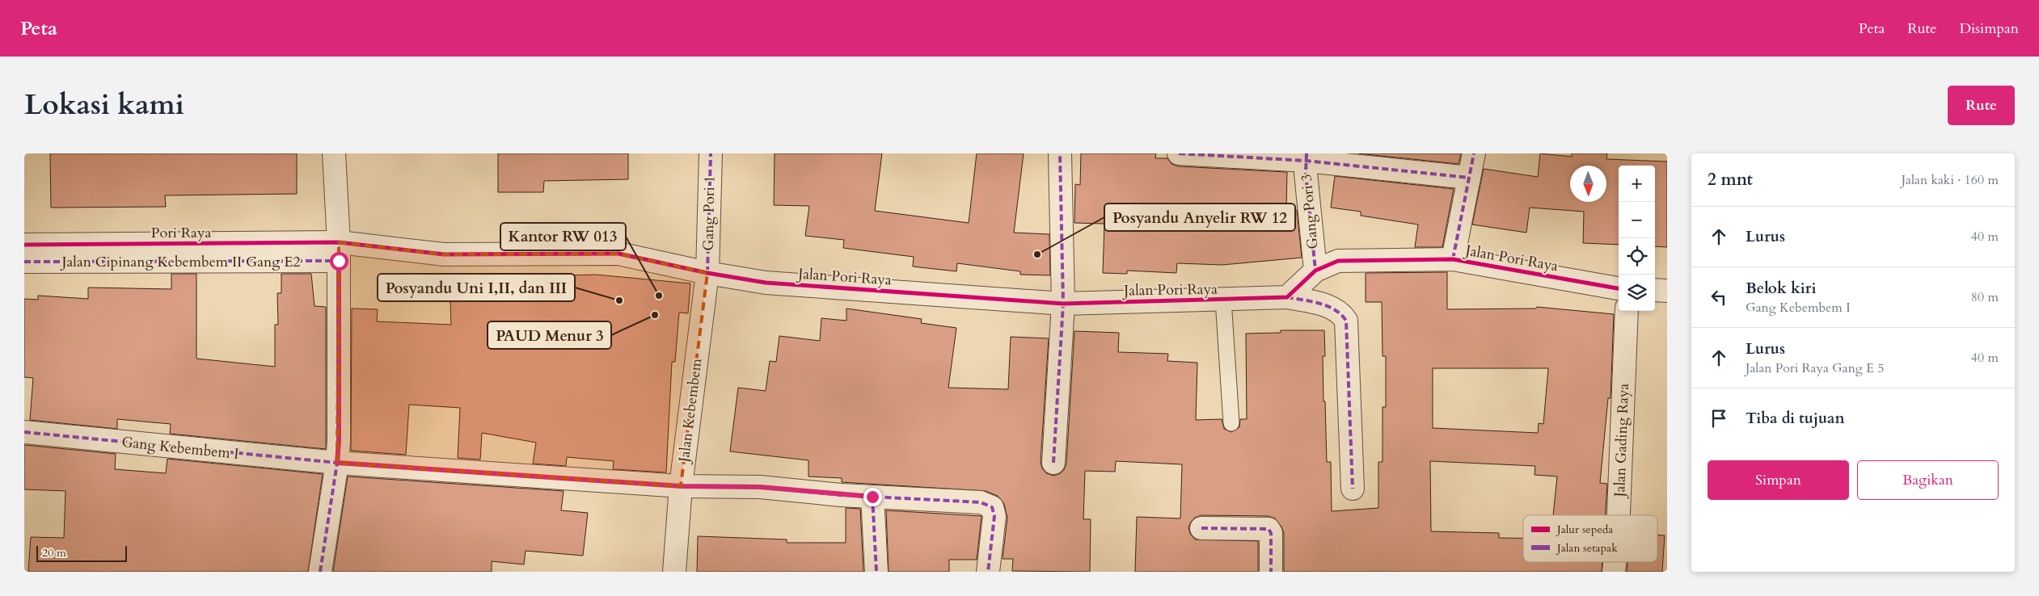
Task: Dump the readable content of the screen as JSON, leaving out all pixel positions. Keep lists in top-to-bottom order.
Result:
{
  "streets": {
    "street": [
      "Gang Pori 3",
      "Gang Pori 1",
      "Pori Raya",
      "Jalan Pori Raya",
      "Jalan Cipinang Kebembem II Gang E2",
      "Jalan Kebembem",
      "Jalan Gading Raya",
      "Gang Kebembem I"
    ]
  },
  "crossings": [
    ["Gang Pori 3", "Jalan Pori Raya"],
    ["Gang Pori 1", "Jalan Pori Raya"],
    ["Gang Pori 1", "Jalan Kebembem"],
    ["Pori Raya", "Jalan Pori Raya"],
    ["Pori Raya", "Jalan Cipinang Kebembem II Gang E2"],
    ["Jalan Pori Raya", "Jalan Cipinang Kebembem II Gang E2"],
    ["Jalan Pori Raya", "Jalan Kebembem"],
    ["Jalan Kebembem", "Gang Kebembem I"]
  ],
  "places": [
    "Posyandu Anyelir RW 12",
    "Kantor RW 013",
    "Posyandu Uni I,II, dan III",
    "PAUD Menur 3"
  ],
  "legend": ["Jalur sepeda", "Jalan setapak"],
  "scale_bar": "20 m",
  "north": "bottom",
  "page": {
    "header": "Peta",
    "nav": ["Peta", "Rute", "Disimpan"],
    "title": "Lokasi kami",
    "buttons": [
      "Rute",
      ["Simpan", "Bagikan"]
    ],
    "heading": ["2 mnt", "Jalan kaki · 160 m"],
    "map_buttons": ["+", "−"],
    "list": [
      ["Lurus", "40 m"],
      ["Belok kiri", "Gang Kebembem I", "80 m"],
      ["Lurus", "Jalan Pori Raya Gang E 5", "40 m"],
      "Tiba di tujuan"
    ],
    "scale": "20 m"
  }
}
